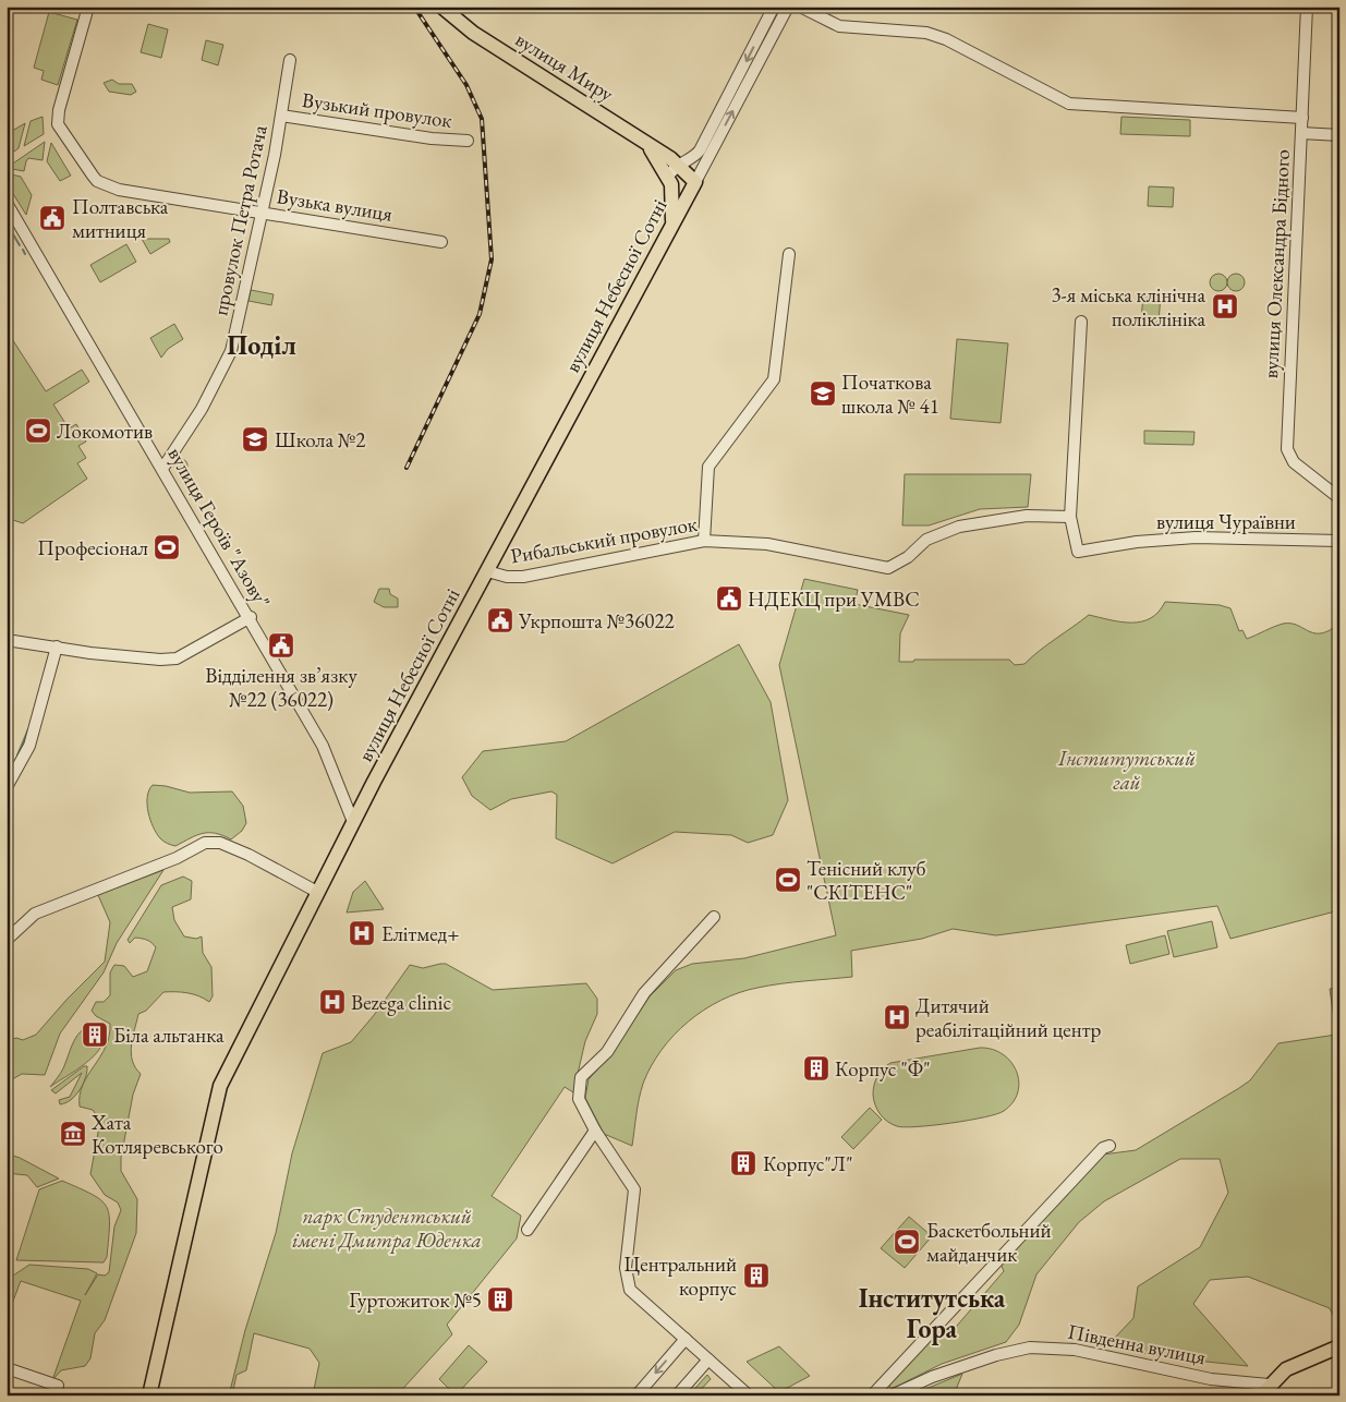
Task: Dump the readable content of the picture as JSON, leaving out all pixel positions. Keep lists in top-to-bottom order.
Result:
{
  "streets": {
    "main road": ["вулиця Миру", "вулиця Небесної Сотні", "Південна вулиця"],
    "street": [
      "Вузький провулок",
      "Вузька вулиця",
      "провулок Петра Ротача",
      "вулиця Олександра Бідного",
      "вулиця Чураївни",
      "вулиця Героїв \"Азову\"",
      "Рибальський провулок"
    ]
  },
  "crossings": [
    ["вулиця Миру", "вулиця Небесної Сотні"],
    ["Вузький провулок", "провулок Петра Ротача"],
    ["Вузька вулиця", "провулок Петра Ротача"],
    ["провулок Петра Ротача", "вулиця Героїв \"Азову\""],
    ["вулиця Небесної Сотні", "вулиця Героїв \"Азову\""],
    ["вулиця Небесної Сотні", "Рибальський провулок"],
    ["вулиця Чураївни", "Рибальський провулок"]
  ],
  "districts": ["Поділ", "Інститутська Гора"],
  "parks": ["Інститутський гай", "парк Студентський імені Дмитра Юденка"],
  "places": {
    "public building": [
      "Полтавська митниця",
      "НДЕКЦ при УМВС",
      "Укрпошта №36022",
      "Відділення зв’язку №22 (36022)"
    ],
    "hospital": [
      "3-я міська клінічна поліклініка",
      "Елітмед+",
      "Bezega clinic",
      "Дитячий реабілітаційний центр"
    ],
    "school or university": ["Початкова школа № 41", "Школа №2"],
    "sports": [
      "Локомотив",
      "Професіонал",
      "Тенісний клуб \"СКІТЕНС\"",
      "Баскетбольний майданчик"
    ],
    "building": [
      "Біла альтанка",
      "Корпус \"Ф\"",
      "Корпус\"Л\"",
      "Центральний корпус",
      "Гуртожиток №5"
    ],
    "museum": ["Хата Котляревського"]
  }
}
